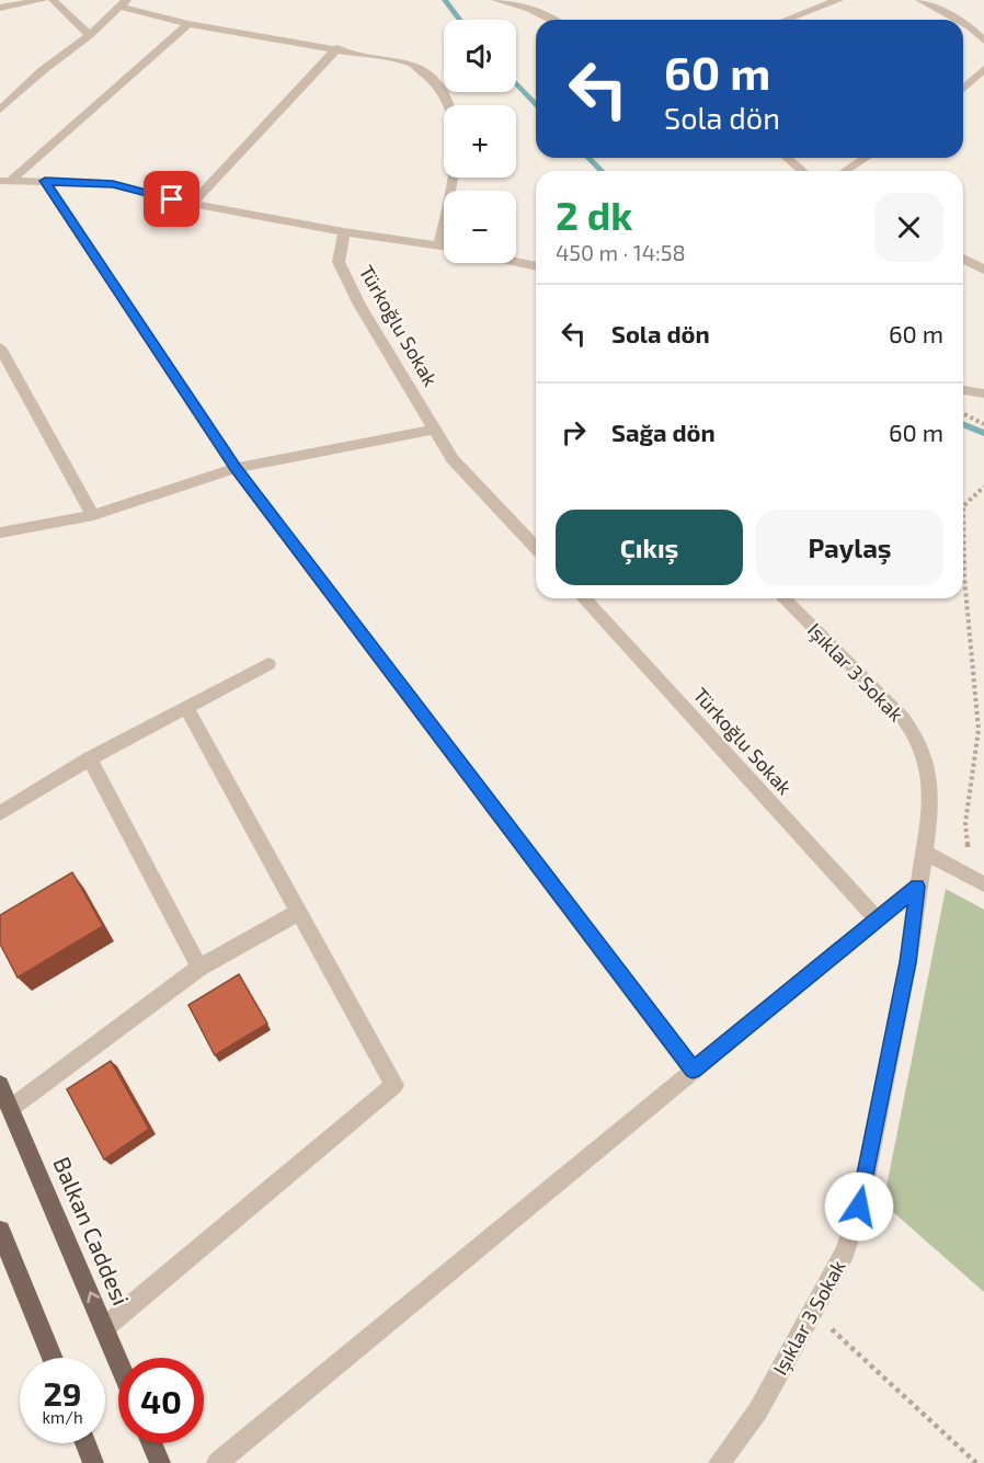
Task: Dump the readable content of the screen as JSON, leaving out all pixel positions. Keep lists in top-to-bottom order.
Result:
{
  "streets": {
    "main road": ["Balkan Caddesi"],
    "street": ["Türkoğlu Sokak", "Işıklar 3 Sokak"]
  },
  "page": {
    "map_buttons": ["+", "−"],
    "turn": ["60 m", "Sola dön"],
    "heading": ["2 dk", "450 m · 14:58"],
    "list": [
      {
        "name": "Sola dön",
        "value": "60 m"
      },
      {
        "name": "Sağa dön",
        "value": "60 m"
      }
    ],
    "buttons": ["Çıkış", "Paylaş"],
    "speed": "29 km/h",
    "limit": "40"
  }
}
